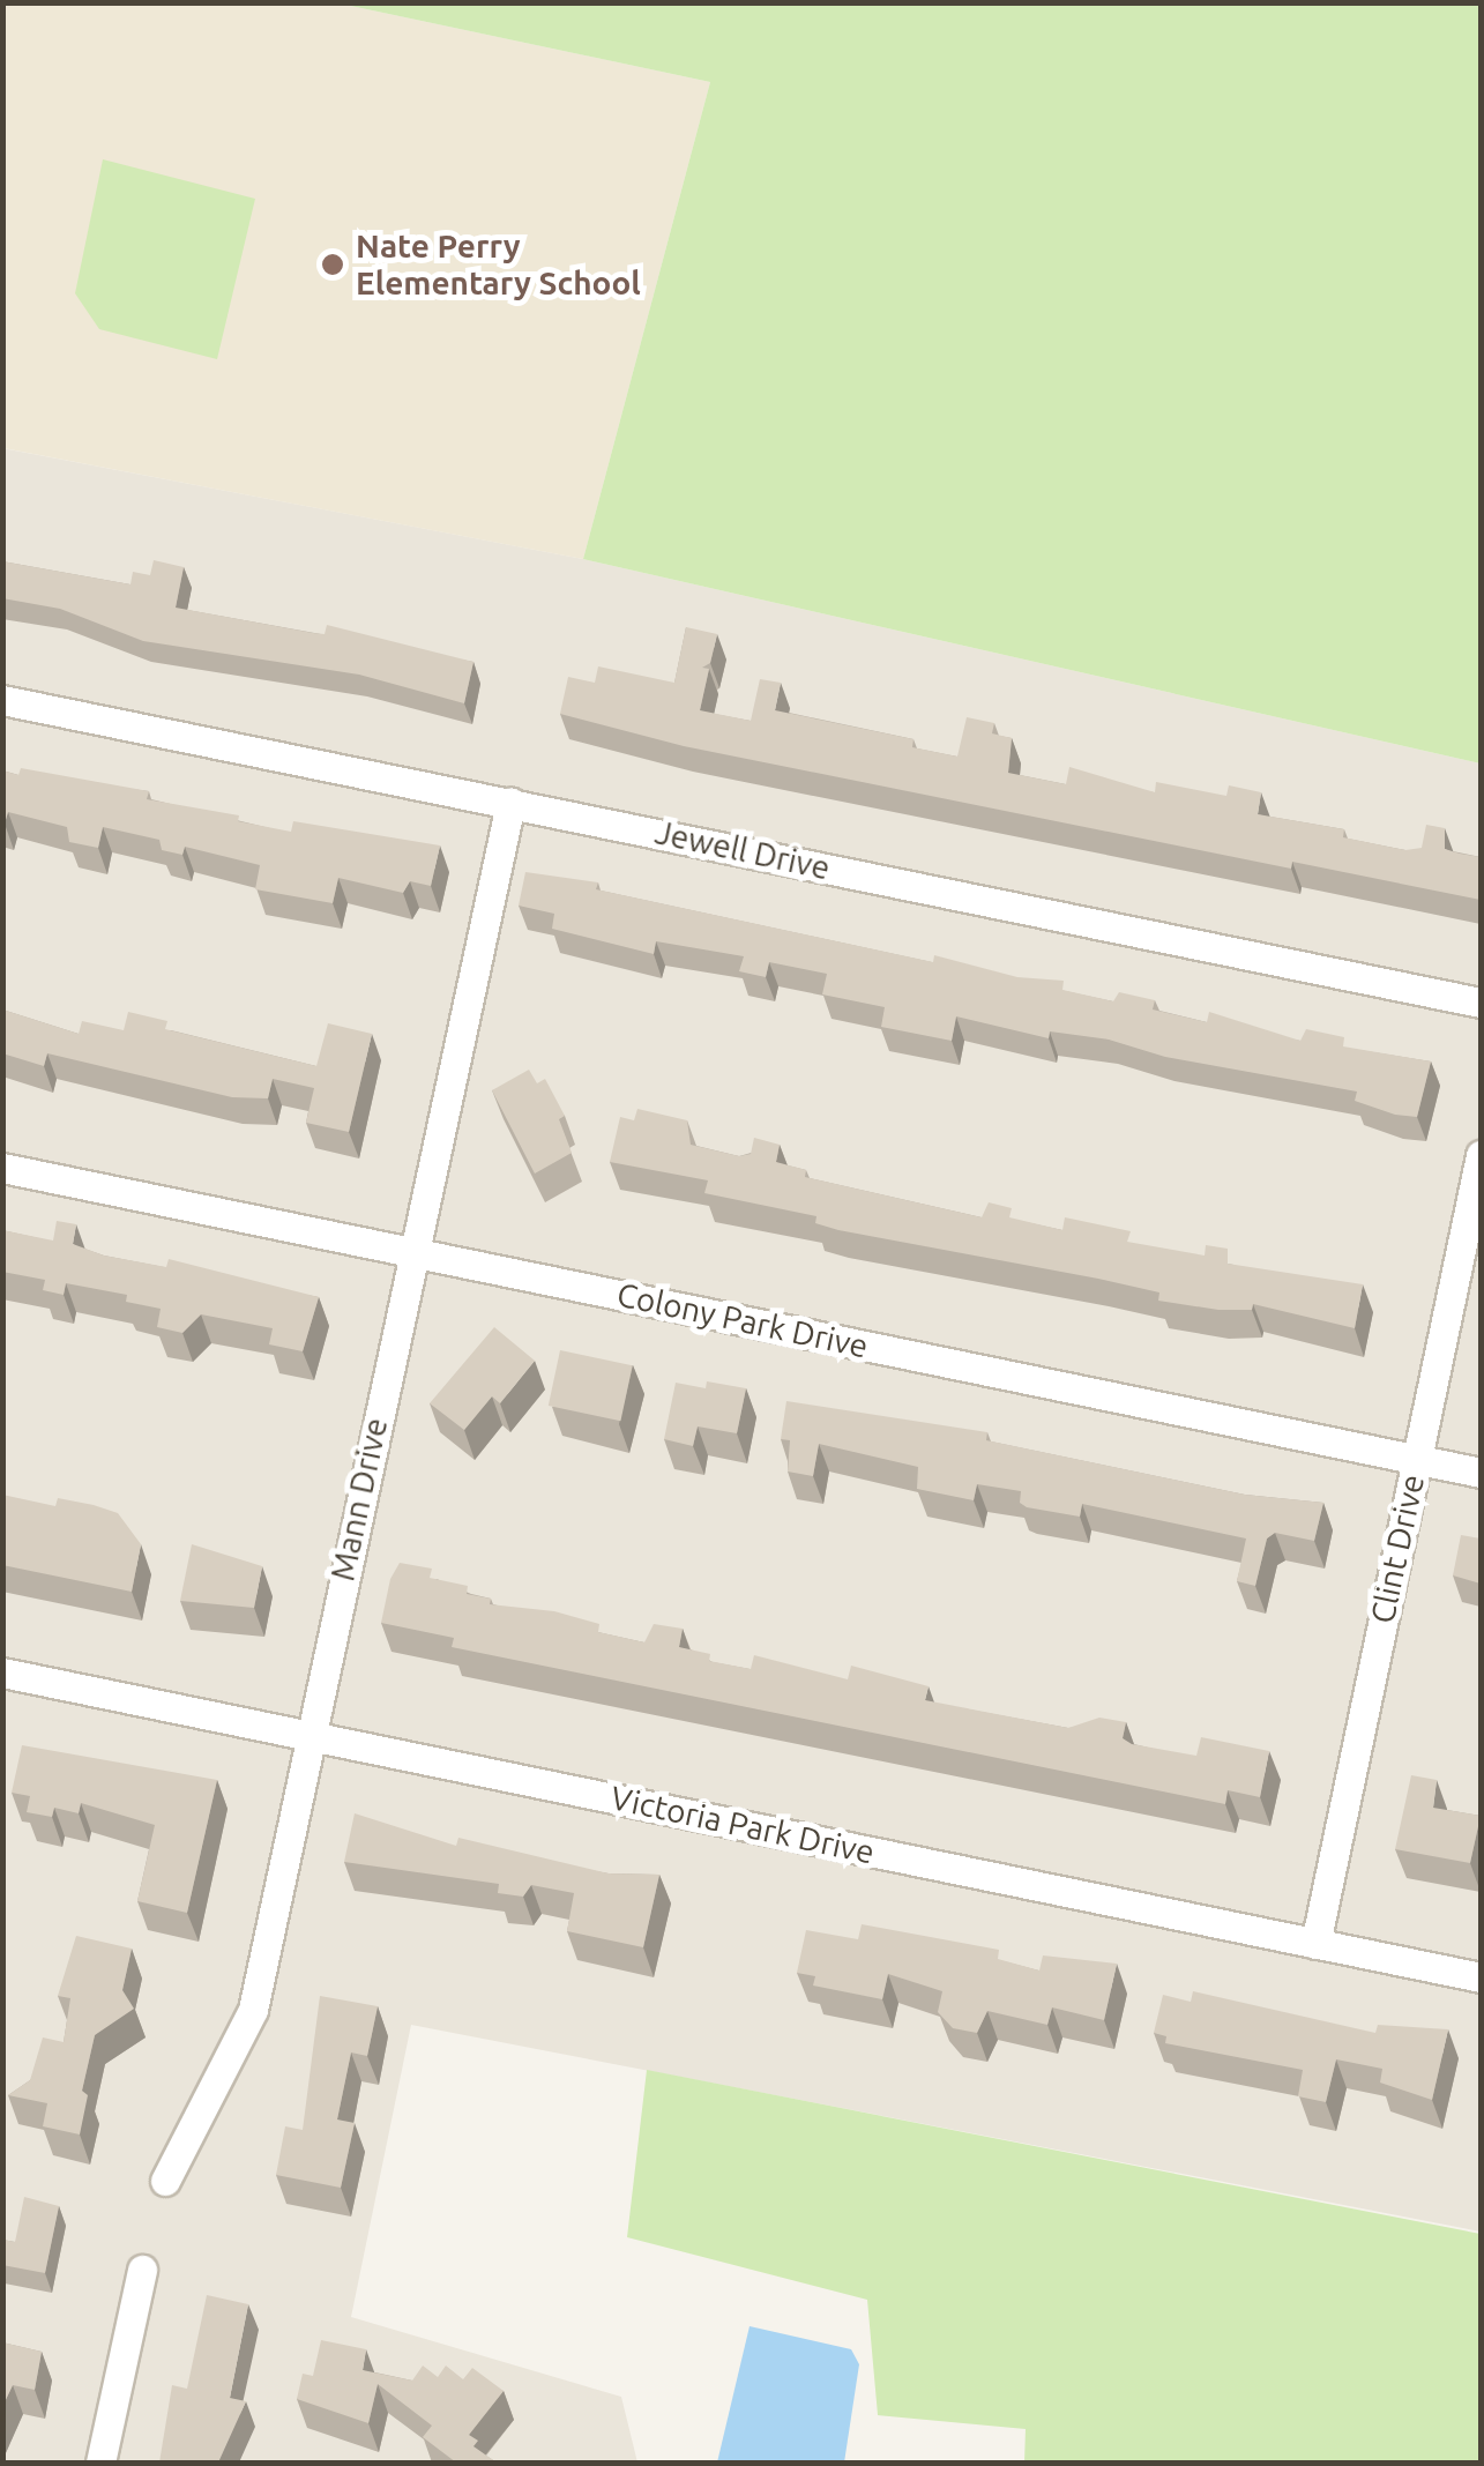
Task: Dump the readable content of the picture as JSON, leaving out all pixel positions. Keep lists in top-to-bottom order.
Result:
{
  "streets": {
    "street": [
      "Jewell Drive",
      "Colony Park Drive",
      "Mann Drive",
      "Clint Drive",
      "Victoria Park Drive"
    ]
  },
  "crossings": [
    ["Jewell Drive", "Mann Drive"],
    ["Colony Park Drive", "Mann Drive"],
    ["Colony Park Drive", "Clint Drive"],
    ["Mann Drive", "Victoria Park Drive"],
    ["Clint Drive", "Victoria Park Drive"]
  ],
  "places": ["Nate Perry Elementary School"]
}
